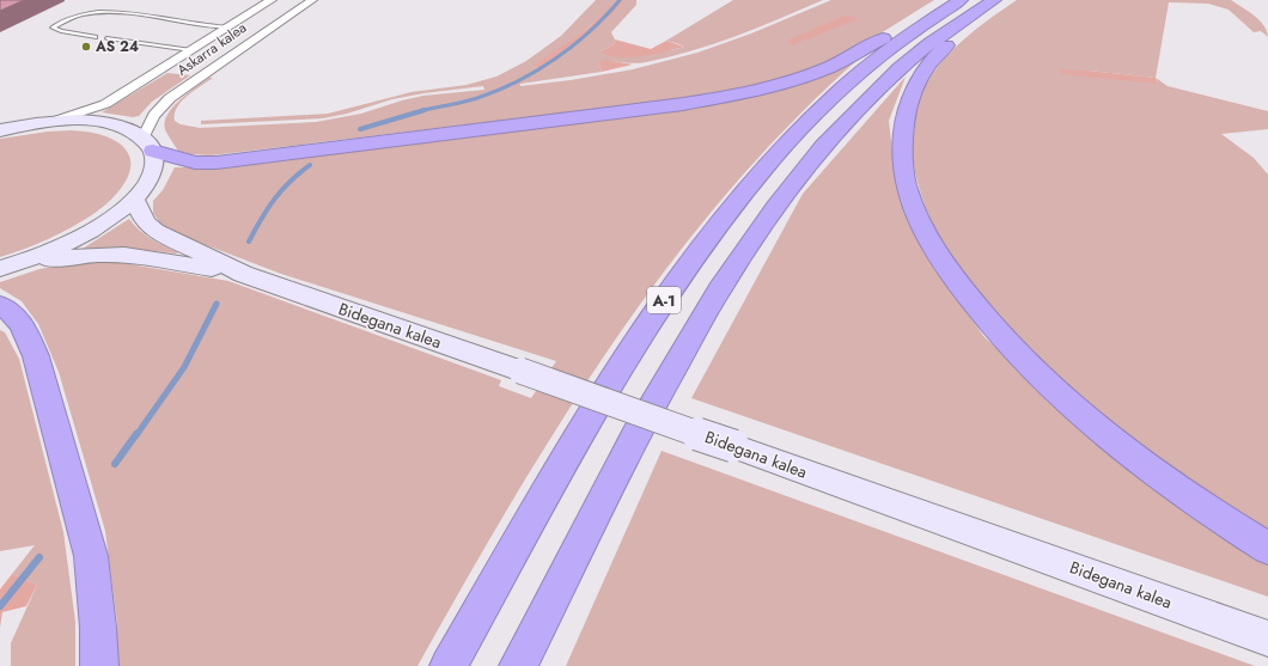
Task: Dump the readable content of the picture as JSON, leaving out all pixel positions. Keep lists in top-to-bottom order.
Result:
{
  "streets": {
    "highway": ["A-1"],
    "street": ["Askarra kalea", "Bidegana kalea"]
  },
  "places": ["AS 24"]
}
